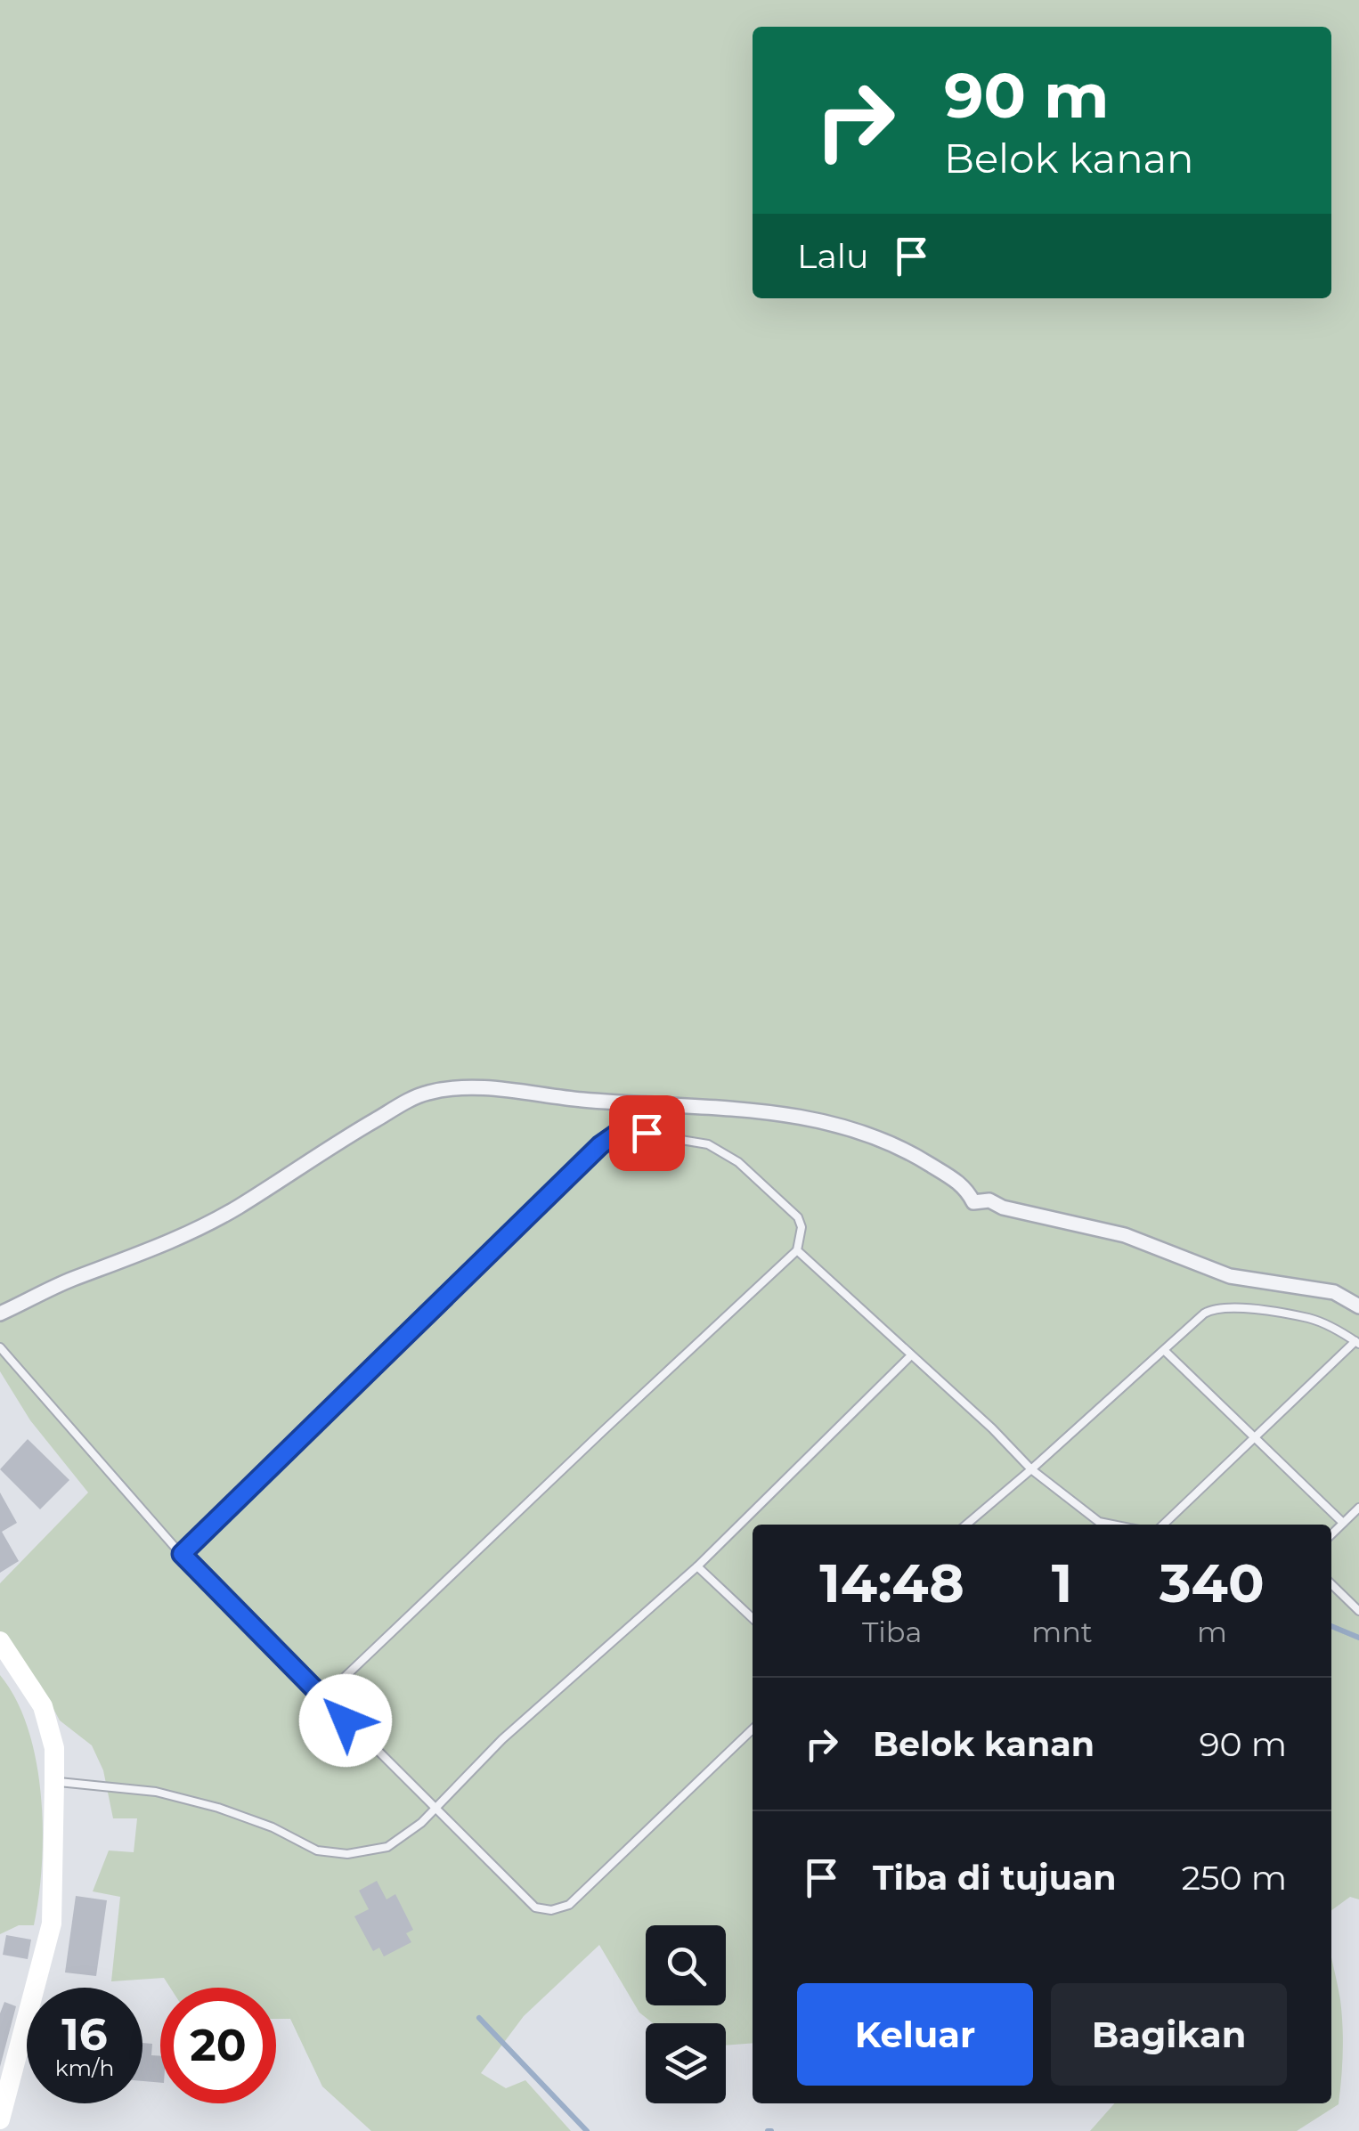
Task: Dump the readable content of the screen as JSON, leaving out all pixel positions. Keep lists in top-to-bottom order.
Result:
{
  "page": {
    "turn": ["90 m", "Belok kanan"],
    "then": "Lalu",
    "eta": [
      "14:48",
      "Tiba",
      "1",
      "mnt",
      "340",
      "m"
    ],
    "list": [
      {
        "name": "Belok kanan",
        "value": "90 m"
      },
      {
        "name": "Tiba di tujuan",
        "value": "250 m"
      }
    ],
    "buttons": ["Keluar", "Bagikan"],
    "speed": "16 km/h",
    "limit": "20"
  }
}
